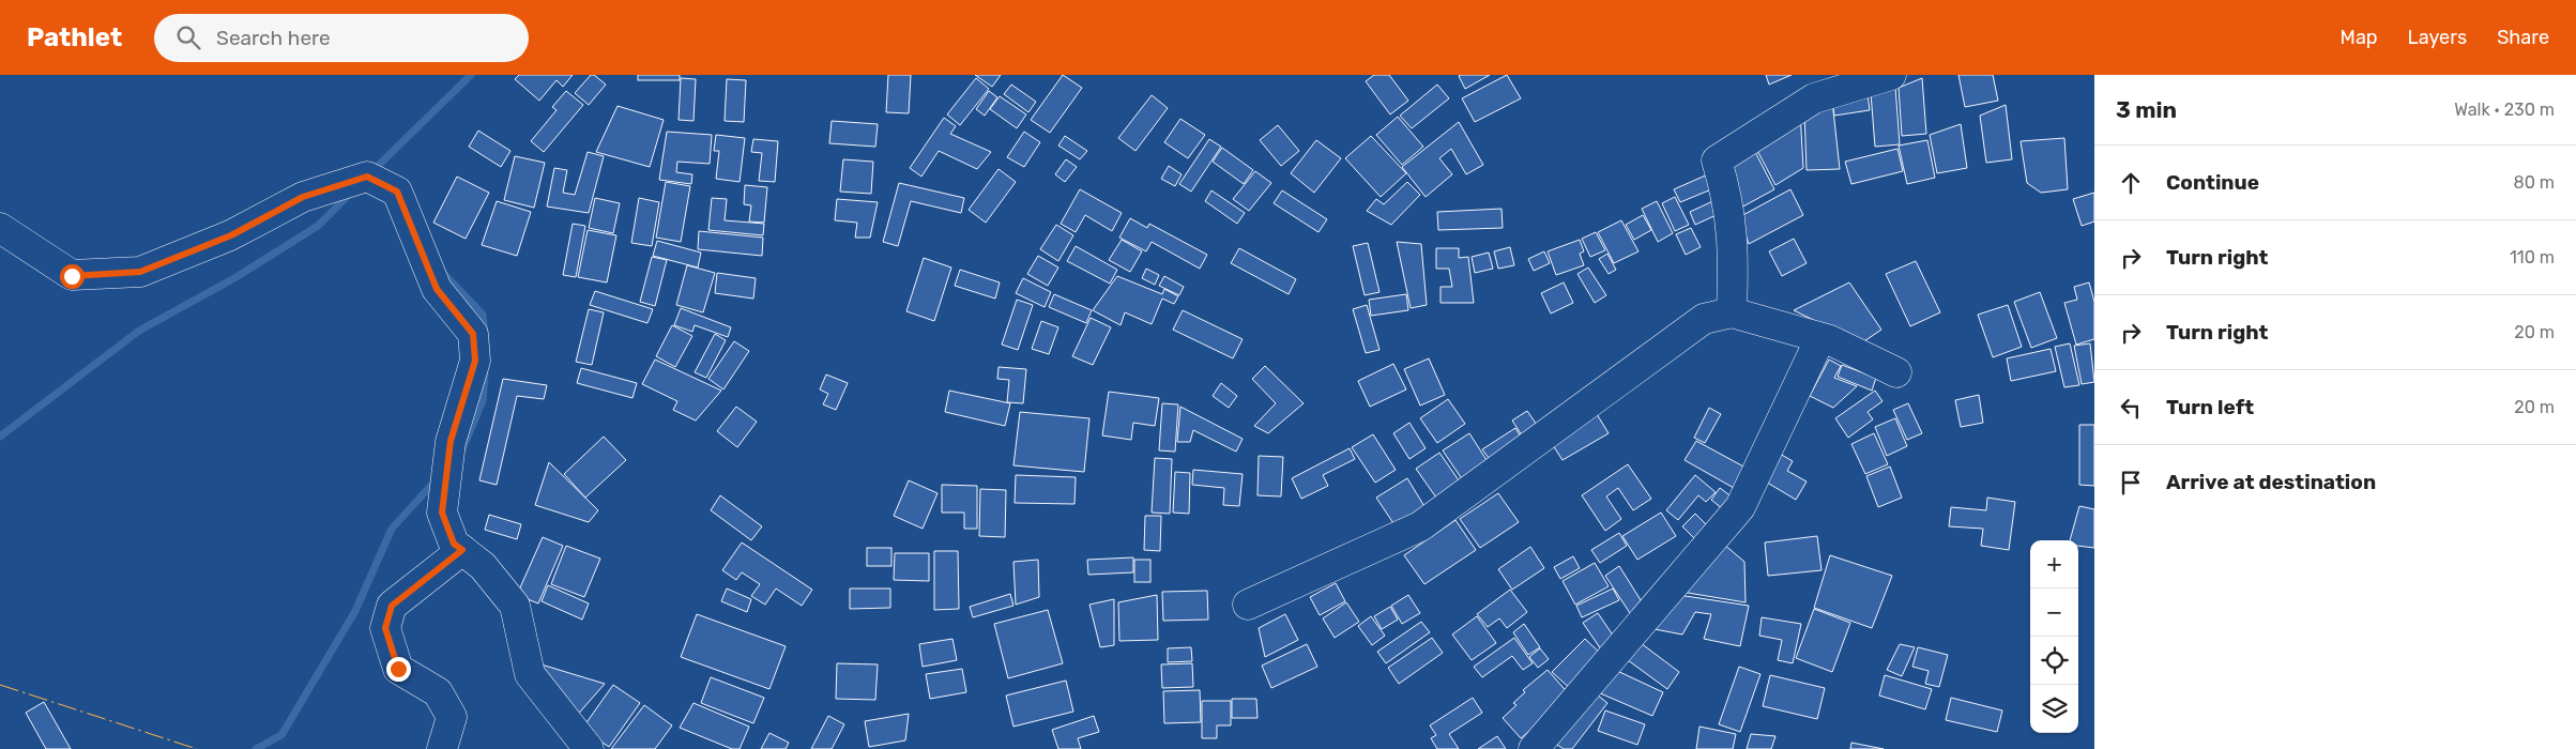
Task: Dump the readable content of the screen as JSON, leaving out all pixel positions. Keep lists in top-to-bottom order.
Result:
{
  "page": {
    "header": "Pathlet",
    "search": "Search here",
    "nav": ["Map", "Layers", "Share"],
    "heading": ["3 min", "Walk · 230 m"],
    "list": [
      ["Continue", "80 m"],
      ["Turn right", "110 m"],
      ["Turn right", "20 m"],
      ["Turn left", "20 m"],
      "Arrive at destination"
    ],
    "map_buttons": ["+", "−"]
  }
}
